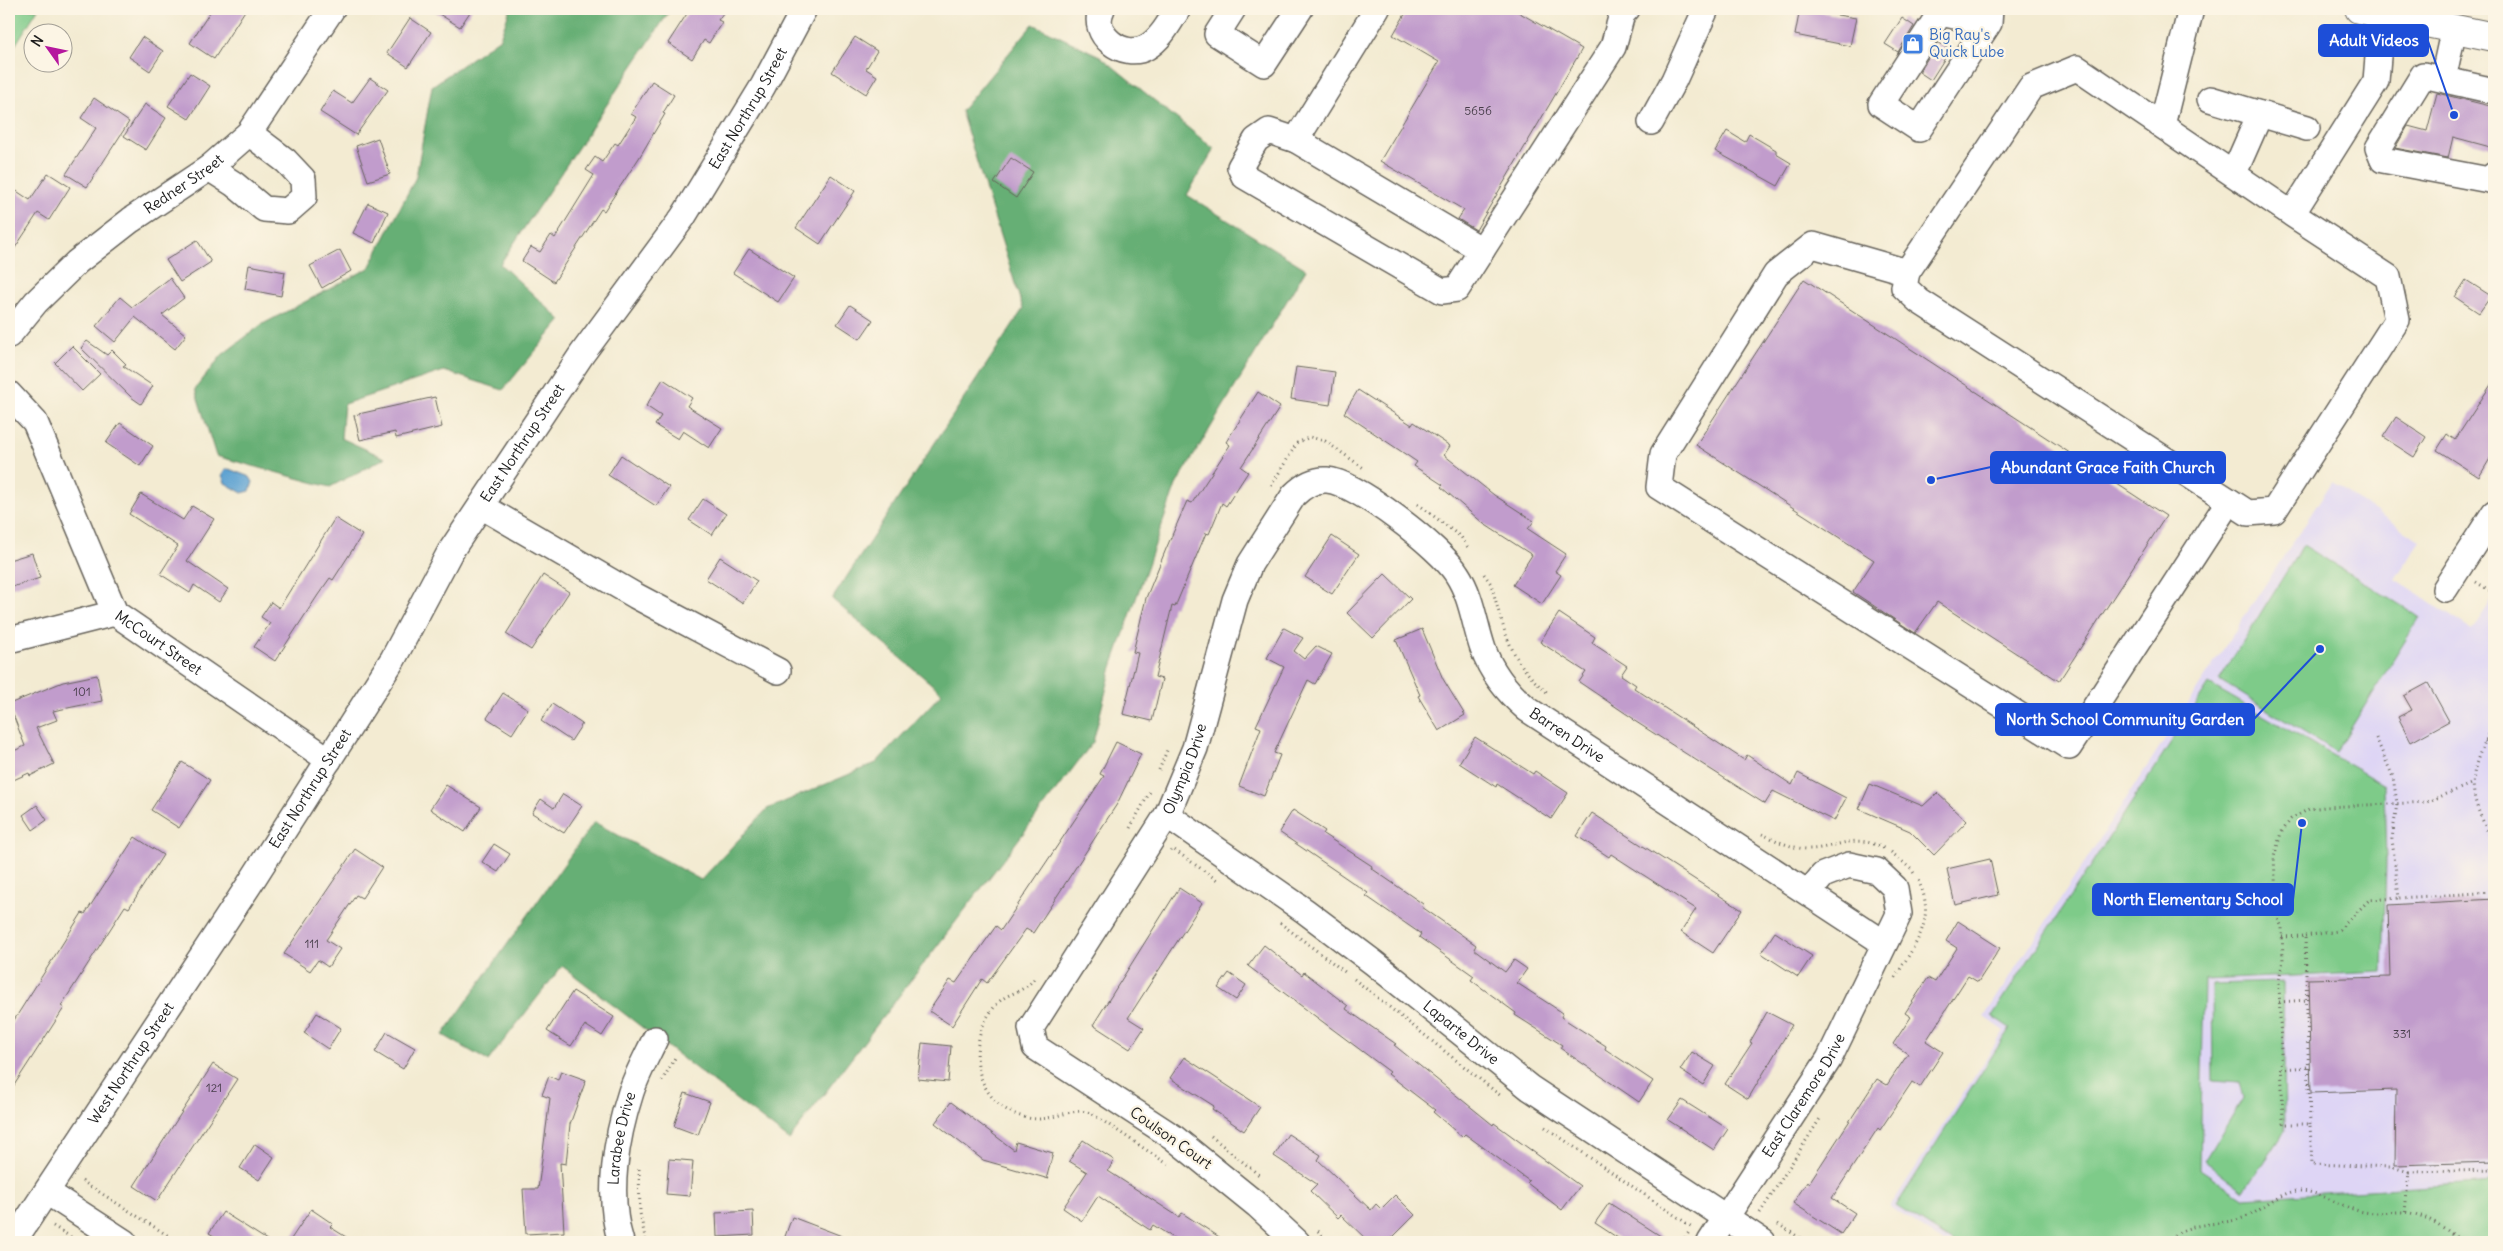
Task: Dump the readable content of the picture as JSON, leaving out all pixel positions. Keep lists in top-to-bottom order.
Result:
{
  "streets": {
    "street": [
      "East Northrup Street",
      "Redner Street",
      "McCourt Street",
      "Barren Drive",
      "Olympia Drive",
      "Laparte Drive",
      "West Northrup Street",
      "East Claremore Drive",
      "Coulson Court",
      "Larabee Drive"
    ]
  },
  "crossings": [
    ["East Northrup Street", "McCourt Street"],
    ["East Northrup Street", "West Northrup Street"],
    ["Barren Drive", "Olympia Drive"],
    ["Barren Drive", "East Claremore Drive"],
    ["Olympia Drive", "Laparte Drive"],
    ["Olympia Drive", "Coulson Court"],
    ["Laparte Drive", "East Claremore Drive"]
  ],
  "places": {
    "shop": ["Big Ray's Quick Lube"],
    "other": [
      "Adult Videos",
      "Abundant Grace Faith Church",
      "North School Community Garden",
      "North Elementary School"
    ]
  },
  "house_numbers": [
    "5656",
    "101",
    "111",
    "331",
    "121"
  ],
  "north": "top left"
}
